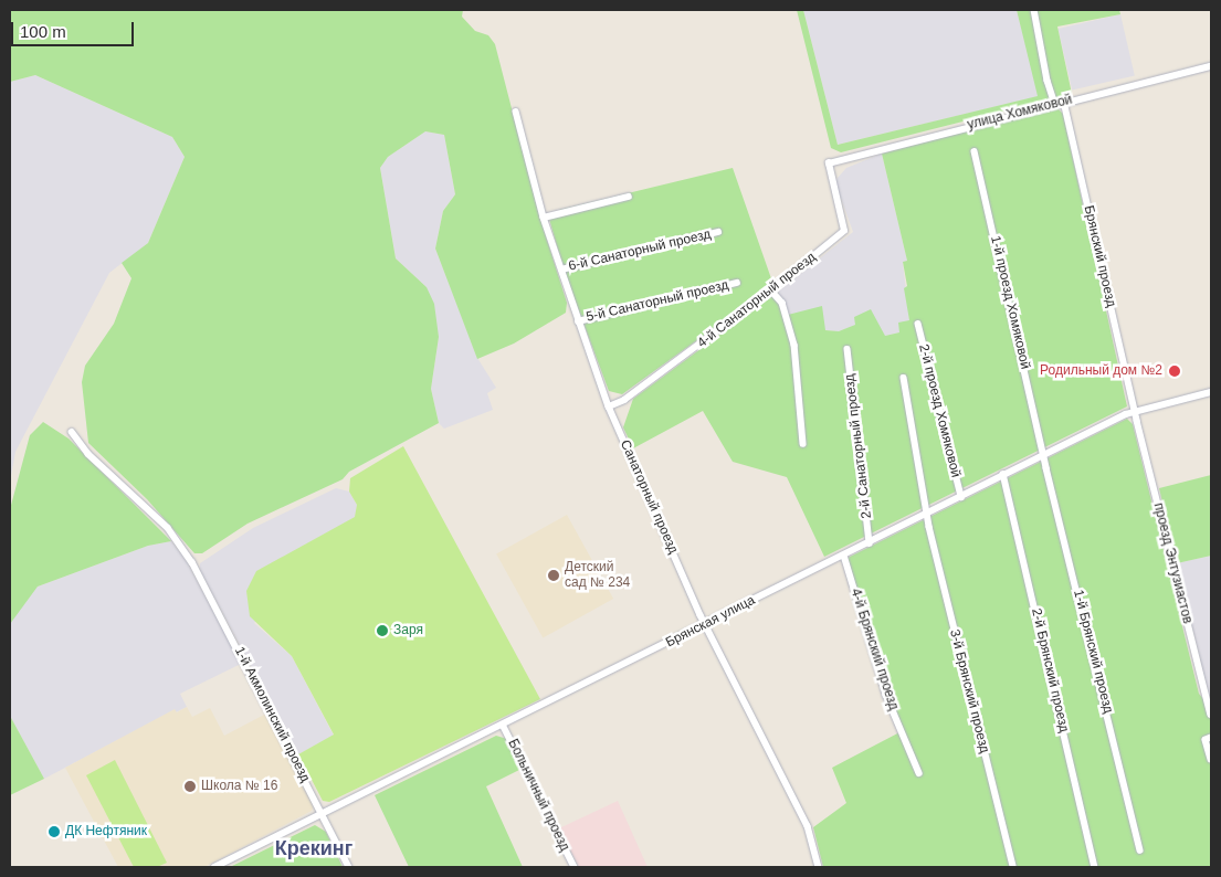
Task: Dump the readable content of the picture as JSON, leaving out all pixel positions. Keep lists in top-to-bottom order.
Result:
{
  "streets": {
    "street": [
      "улица Хомяковой",
      "6-й Санаторный проезд",
      "Брянский проезд",
      "4-й Санаторный проезд",
      "5-й Санаторный проезд",
      "1-й проезд Хомяковой",
      "2-й проезд Хомяковой",
      "2-й Санаторный проезд",
      "Санаторный проезд",
      "проезд Энтузиастов",
      "Брянская улица",
      "4-й Брянский проезд",
      "1-й Брянский проезд",
      "2-й Брянский проезд",
      "3-й Брянский проезд",
      "1-й Акмолинский проезд",
      "Больничный проезд"
    ]
  },
  "crossings": [
    ["улица Хомяковой", "Брянский проезд"],
    ["улица Хомяковой", "4-й Санаторный проезд"],
    ["6-й Санаторный проезд", "Санаторный проезд"],
    ["Брянский проезд", "проезд Энтузиастов"],
    ["Брянский проезд", "Брянская улица"],
    ["4-й Санаторный проезд", "Санаторный проезд"],
    ["5-й Санаторный проезд", "Санаторный проезд"],
    ["1-й проезд Хомяковой", "Брянская улица"],
    ["1-й проезд Хомяковой", "1-й Брянский проезд"],
    ["2-й проезд Хомяковой", "Брянская улица"],
    ["2-й Санаторный проезд", "Брянская улица"],
    ["Санаторный проезд", "Брянская улица"],
    ["проезд Энтузиастов", "Брянская улица"],
    ["Брянская улица", "4-й Брянский проезд"],
    ["Брянская улица", "1-й Брянский проезд"],
    ["Брянская улица", "2-й Брянский проезд"],
    ["Брянская улица", "3-й Брянский проезд"],
    ["Брянская улица", "1-й Акмолинский проезд"],
    ["Брянская улица", "Больничный проезд"]
  ],
  "districts": ["Крекинг"],
  "places": [
    "Родильный дом №2",
    "Детский сад № 234",
    "Заря",
    "Школа № 16",
    "ДК Нефтяник"
  ],
  "scale_bar": "100 m"
}
